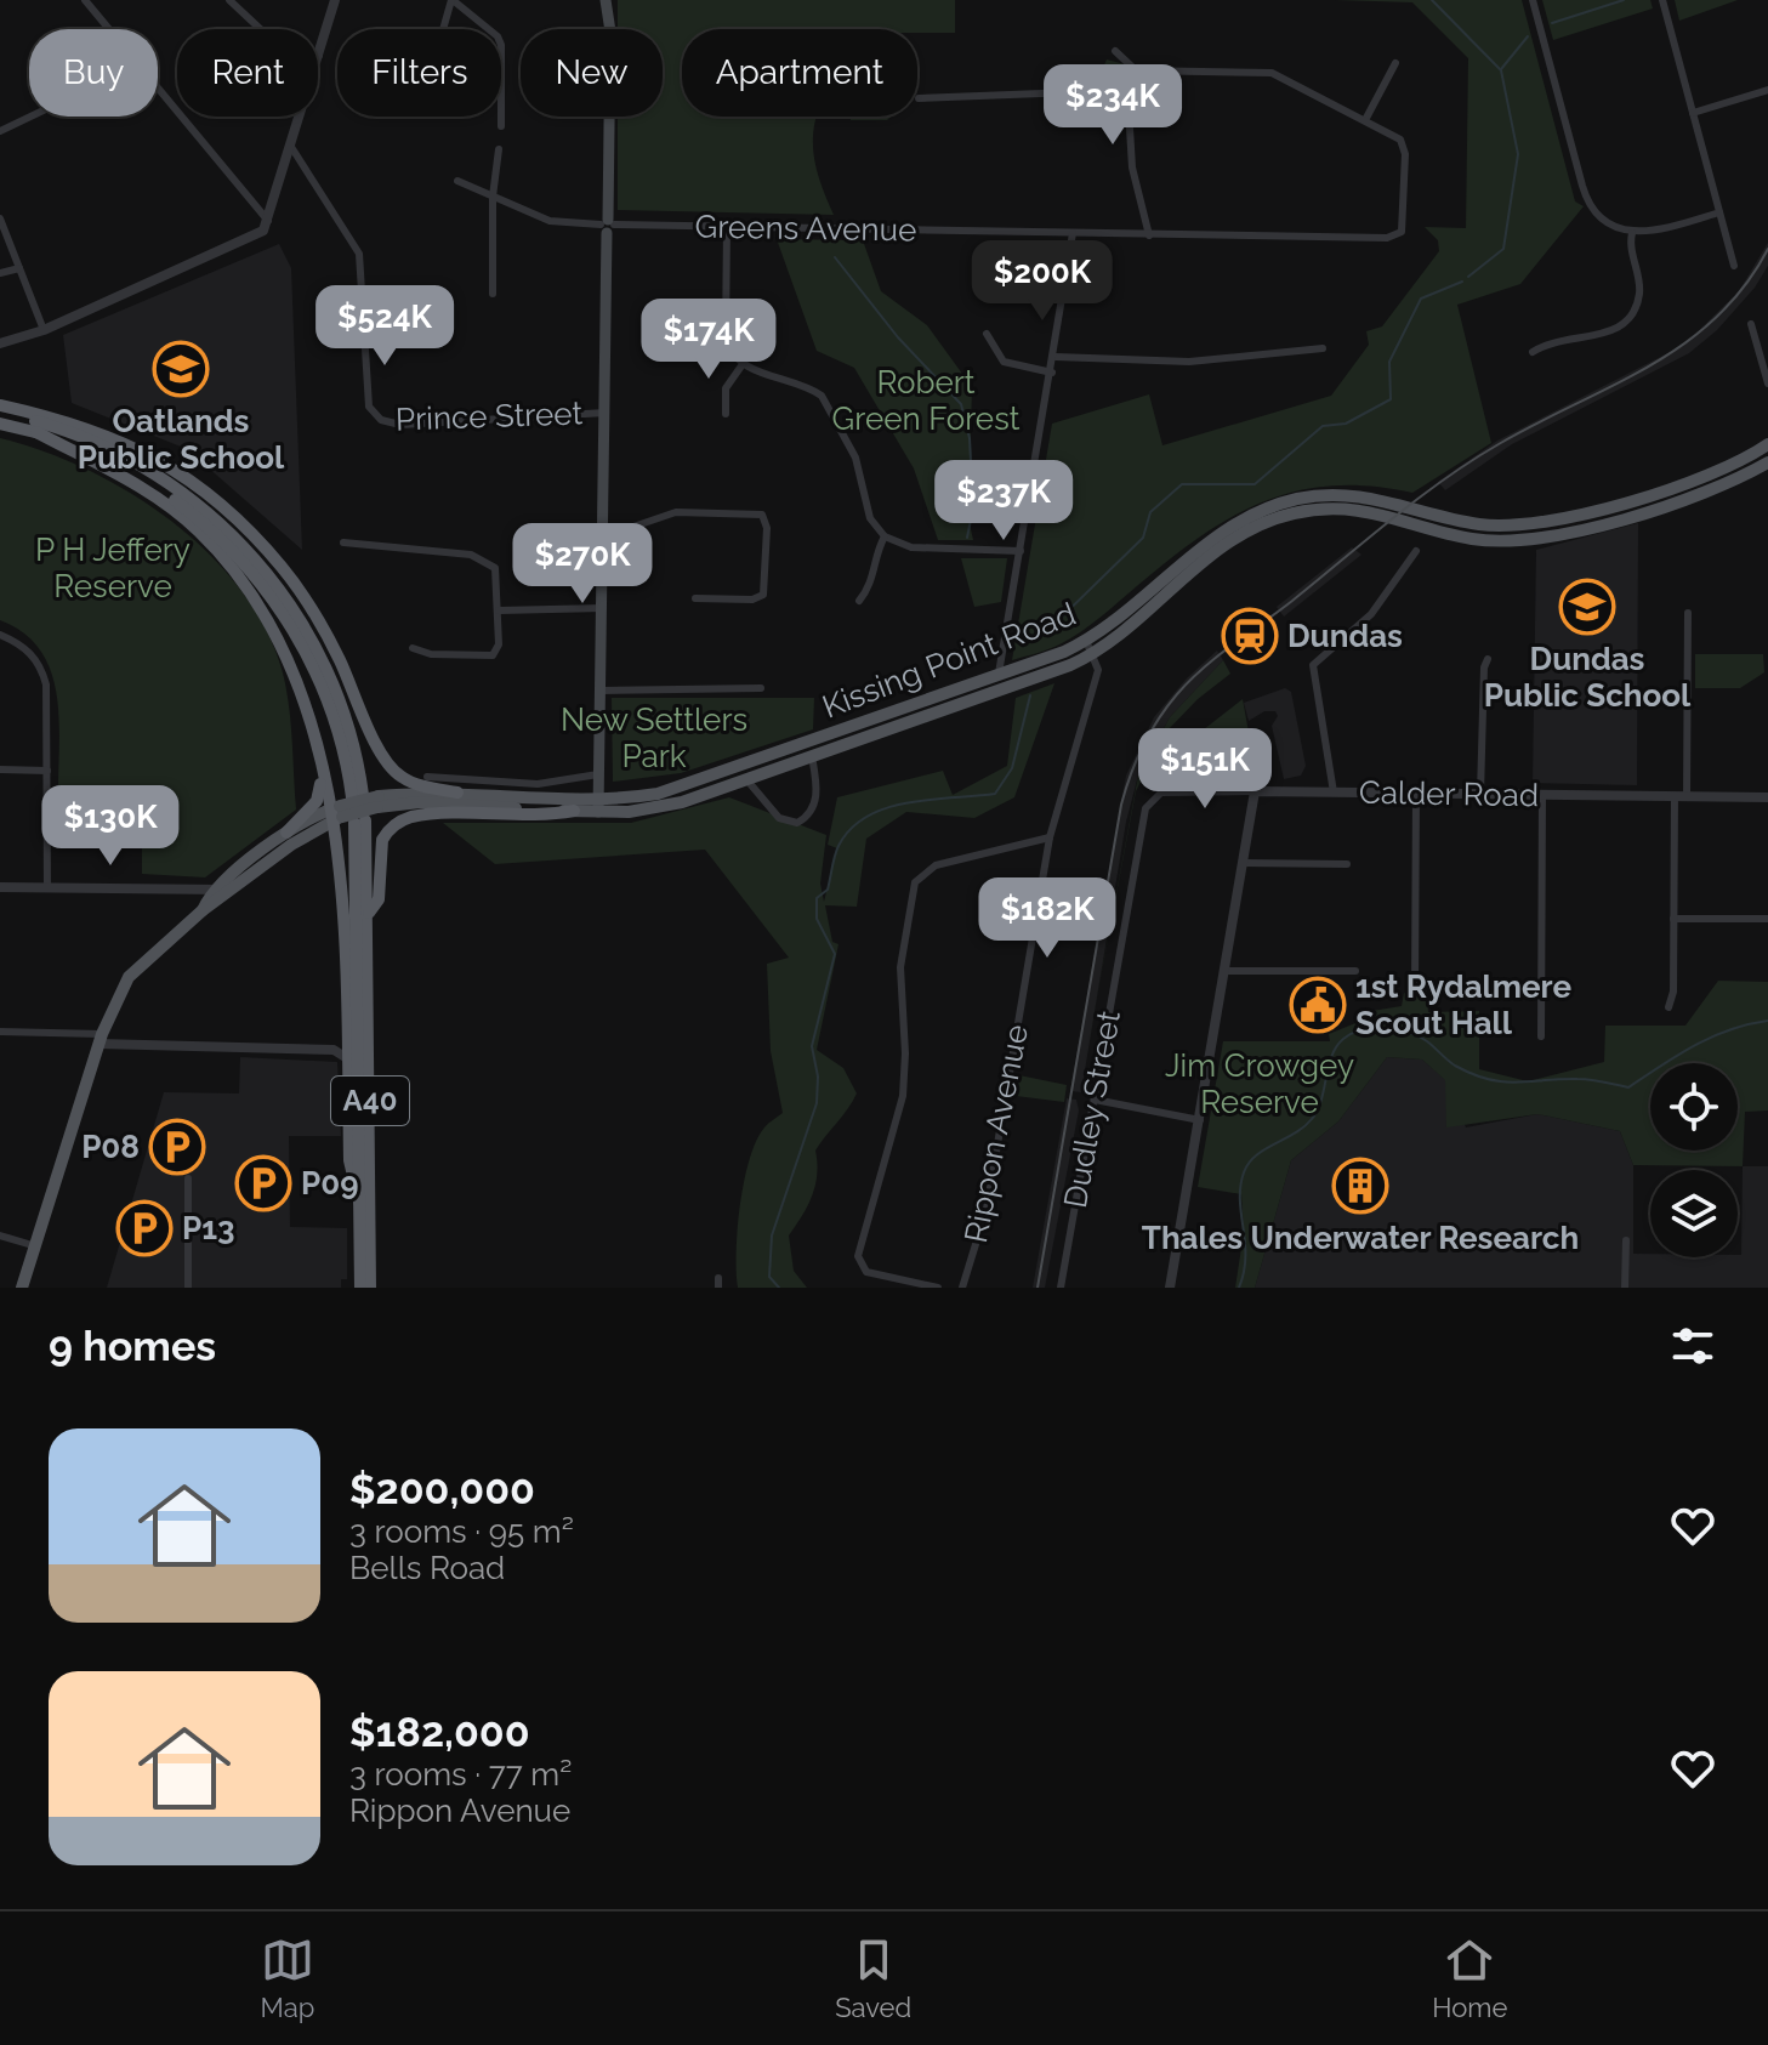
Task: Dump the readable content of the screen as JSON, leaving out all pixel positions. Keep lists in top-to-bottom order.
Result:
{
  "streets": {
    "highway": ["A40"],
    "main road": ["Kissing Point Road"],
    "street": [
      "Greens Avenue",
      "Prince Street",
      "Calder Road",
      "Dudley Street",
      "Rippon Avenue"
    ]
  },
  "crossings": [
    ["Kissing Point Road", "A40"],
    ["Kissing Point Road", "Rippon Avenue"],
    ["Calder Road", "Dudley Street"]
  ],
  "parks": [
    "Robert Green Forest",
    "P H Jeffery Reserve",
    "New Settlers Park",
    "Jim Crowgey Reserve"
  ],
  "places": {
    "school or university": ["Oatlands Public School", "Dundas Public School"],
    "station": ["Dundas"],
    "public building": ["1st Rydalmere Scout Hall"],
    "parking": ["P08", "P09", "P13"],
    "building": ["Thales Underwater Research"]
  },
  "page": {
    "chip": [
      "Buy",
      "Rent",
      "Filters",
      "New",
      "Apartment"
    ],
    "price": [
      "$234K",
      "$200K",
      "$524K",
      "$174K",
      "$237K",
      "$270K",
      "$151K",
      "$130K",
      "$182K"
    ],
    "heading": "9 homes",
    "list": [
      {
        "name": "$200,000",
        "note": "3 rooms · 95 m² · Bells Road"
      },
      {
        "name": "$182,000",
        "note": "3 rooms · 77 m² · Rippon Avenue"
      }
    ],
    "tabs": ["Map", "Saved", "Home"]
  }
}
